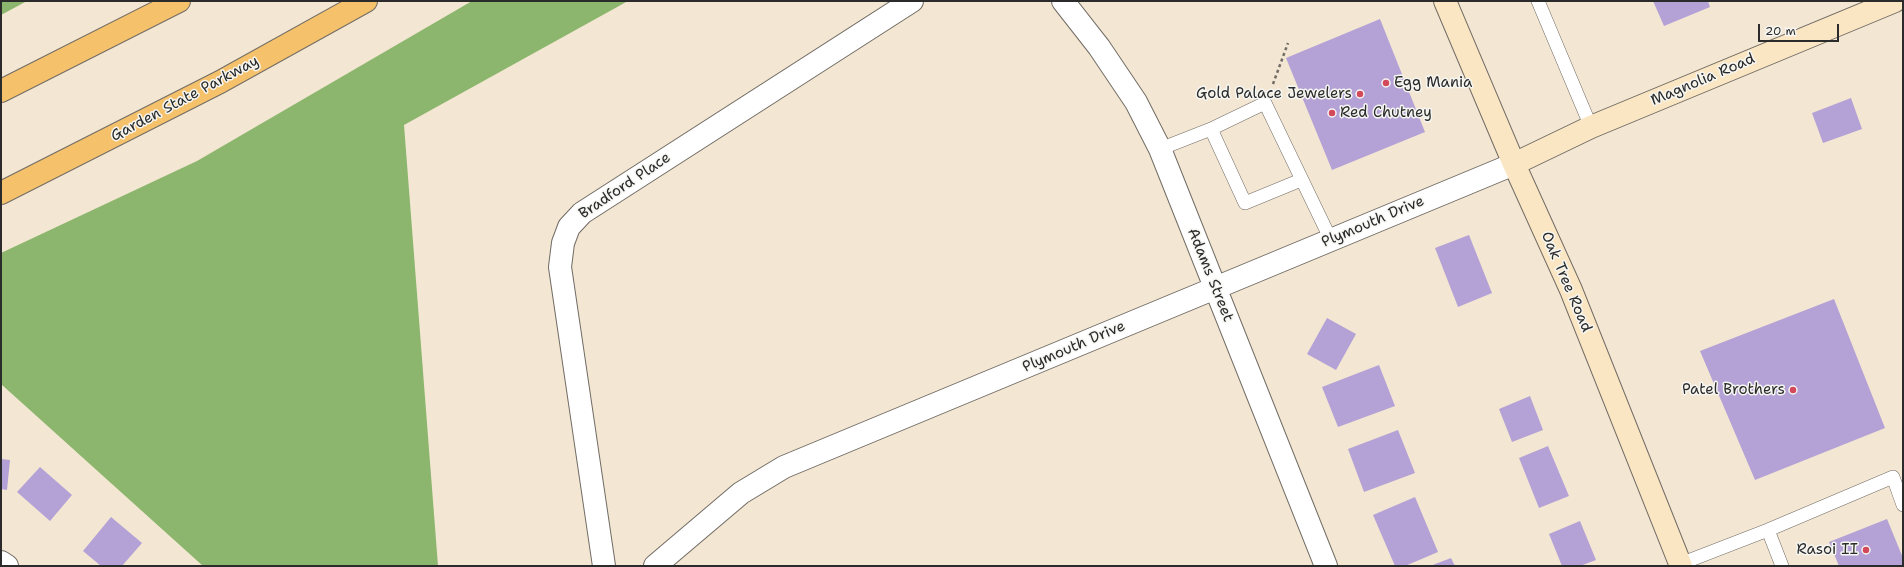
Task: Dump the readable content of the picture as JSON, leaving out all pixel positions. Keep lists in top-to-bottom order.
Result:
{
  "streets": {
    "highway": ["Garden State Parkway"],
    "street": [
      "Magnolia Road",
      "Bradford Place",
      "Plymouth Drive",
      "Adams Street",
      "Oak Tree Road"
    ]
  },
  "crossings": [
    ["Magnolia Road", "Plymouth Drive"],
    ["Magnolia Road", "Oak Tree Road"],
    ["Plymouth Drive", "Adams Street"],
    ["Plymouth Drive", "Oak Tree Road"]
  ],
  "places": [
    "Egg Mania",
    "Gold Palace Jewelers",
    "Red Chutney",
    "Patel Brothers",
    "Rasoi II"
  ],
  "scale_bar": "20 m"
}
